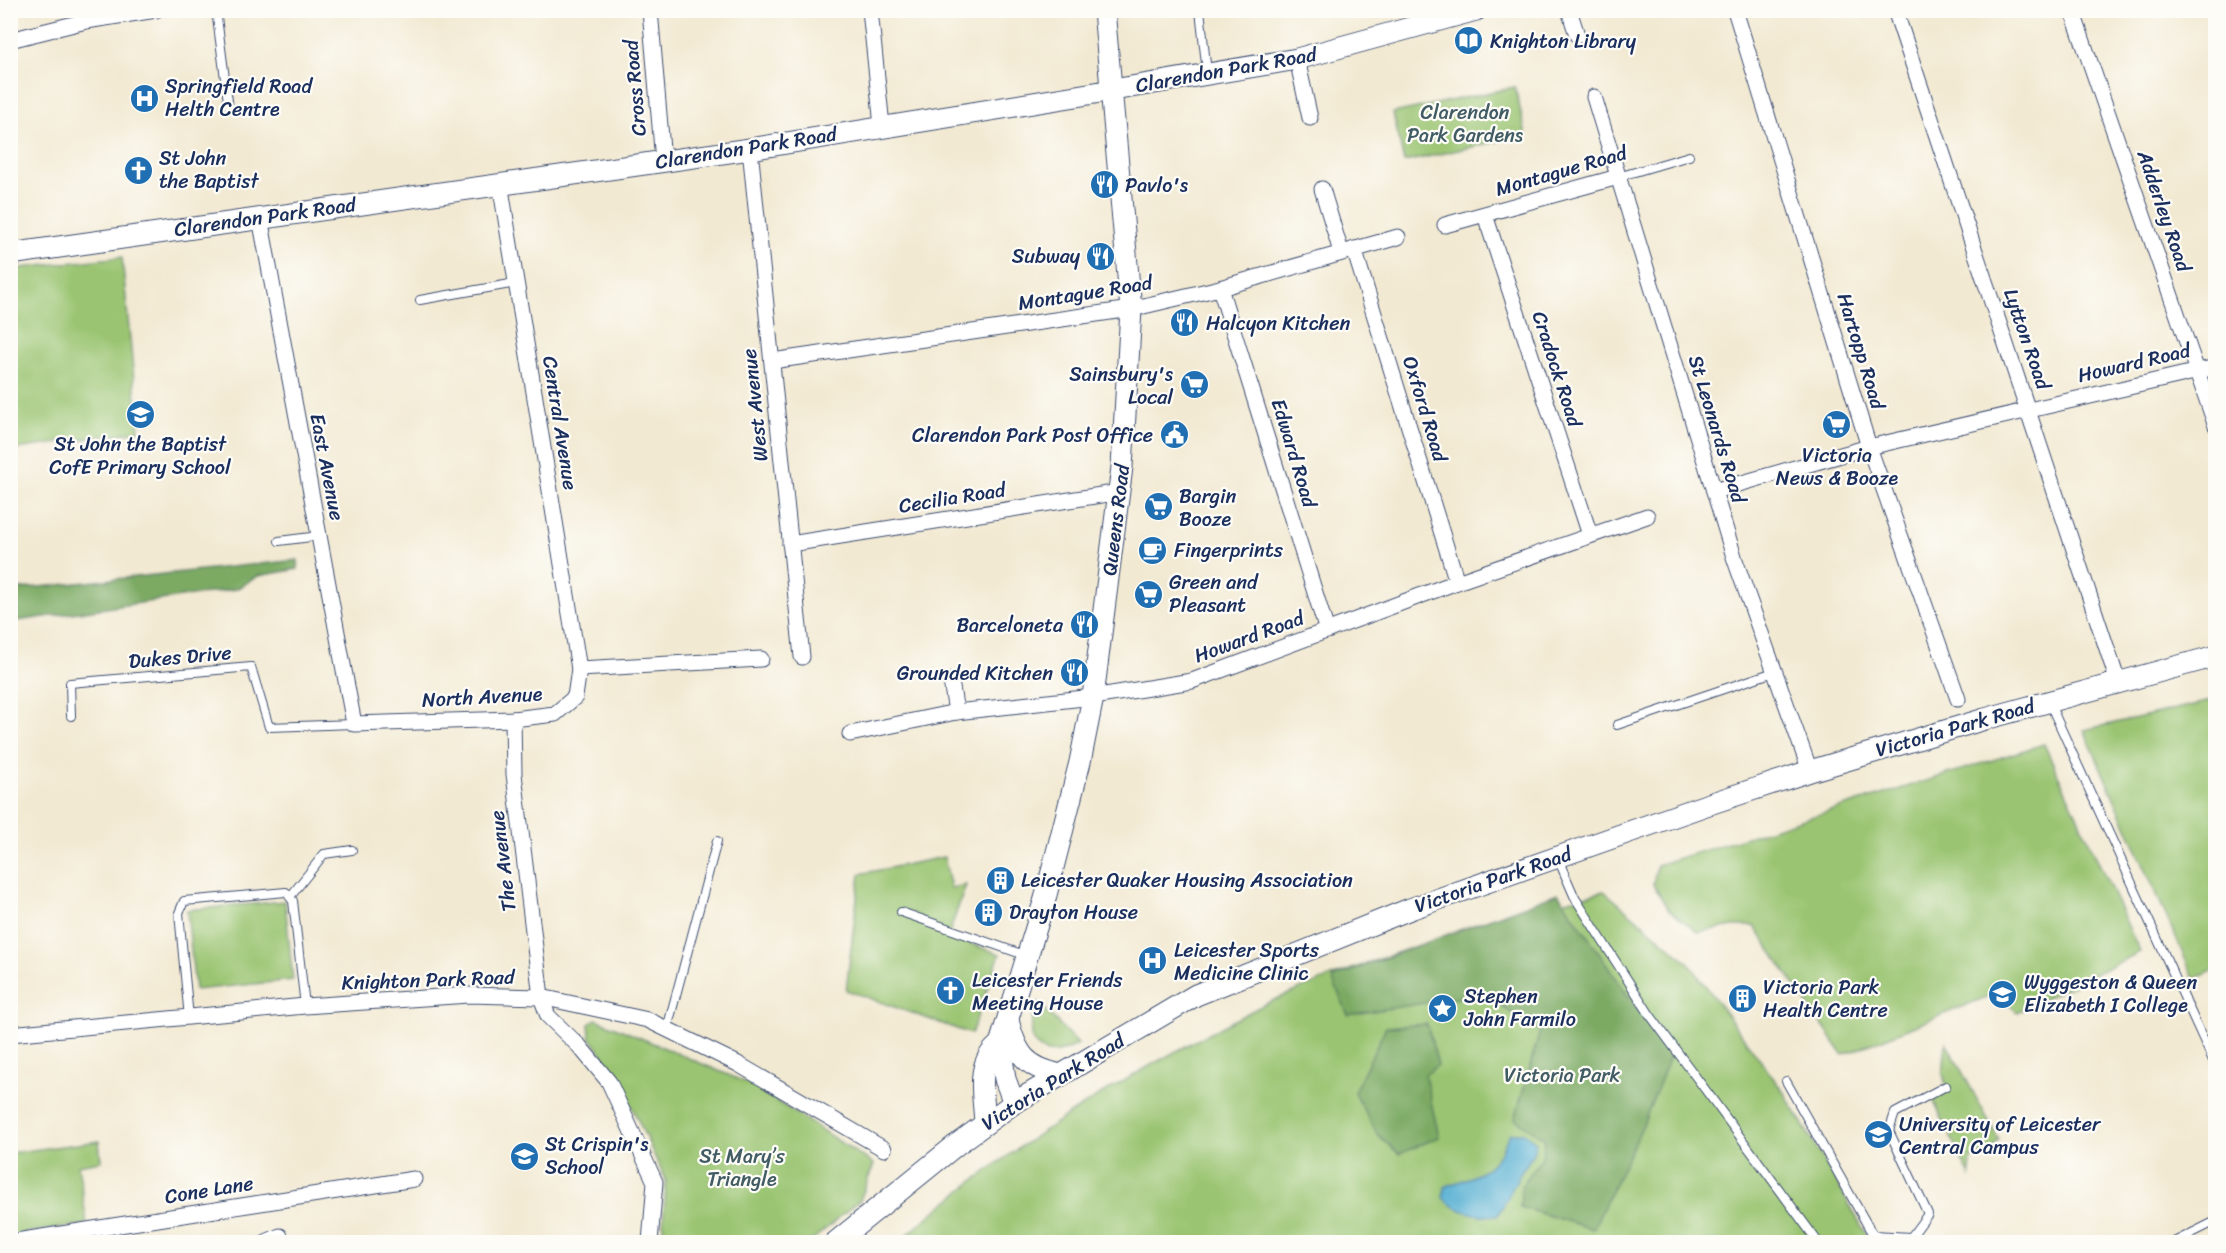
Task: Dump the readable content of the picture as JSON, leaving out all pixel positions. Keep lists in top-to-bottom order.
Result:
{
  "streets": {
    "street": [
      "Clarendon Park Road",
      "Cross Road",
      "Montague Road",
      "Adderley Road",
      "Lytton Road",
      "Hartopp Road",
      "Howard Road",
      "Cradock Road",
      "West Avenue",
      "Oxford Road",
      "Central Avenue",
      "St Leonards Road",
      "Edward Road",
      "East Avenue",
      "Cecilia Road",
      "Queens Road",
      "North Avenue",
      "Victoria Park Road",
      "The Avenue",
      "Knighton Park Road",
      "Cone Lane"
    ],
    "lane": ["Dukes Drive"]
  },
  "crossings": [
    ["Clarendon Park Road", "Cross Road"],
    ["Clarendon Park Road", "West Avenue"],
    ["Clarendon Park Road", "Central Avenue"],
    ["Clarendon Park Road", "East Avenue"],
    ["Clarendon Park Road", "Queens Road"],
    ["Montague Road", "Cradock Road"],
    ["Montague Road", "West Avenue"],
    ["Montague Road", "Oxford Road"],
    ["Montague Road", "St Leonards Road"],
    ["Montague Road", "Edward Road"],
    ["Montague Road", "Queens Road"],
    ["Adderley Road", "Howard Road"],
    ["Lytton Road", "Howard Road"],
    ["Lytton Road", "Victoria Park Road"],
    ["Hartopp Road", "Howard Road"],
    ["Howard Road", "Cradock Road"],
    ["Howard Road", "Oxford Road"],
    ["Howard Road", "St Leonards Road"],
    ["Howard Road", "Edward Road"],
    ["Howard Road", "Queens Road"],
    ["West Avenue", "Cecilia Road"],
    ["Central Avenue", "North Avenue"],
    ["St Leonards Road", "Victoria Park Road"],
    ["East Avenue", "Dukes Drive"],
    ["East Avenue", "North Avenue"],
    ["Cecilia Road", "Queens Road"],
    ["Queens Road", "Victoria Park Road"],
    ["Dukes Drive", "North Avenue"],
    ["North Avenue", "The Avenue"],
    ["The Avenue", "Knighton Park Road"]
  ],
  "parks": ["Clarendon Park Gardens", "Victoria Park", "St Mary’s Triangle"],
  "places": {
    "library": ["Knighton Library"],
    "hospital": ["Springfield Road Helth Centre", "Leicester Sports Medicine Clinic"],
    "church": ["St John the Baptist", "Leicester Friends Meeting House"],
    "restaurant": [
      "Pavlo's",
      "Subway",
      "Halcyon Kitchen",
      "Barceloneta",
      "Grounded Kitchen"
    ],
    "supermarket": [
      "Sainsbury's Local",
      "Victoria News & Booze",
      "Bargin Booze",
      "Green and Pleasant"
    ],
    "school or university": [
      "St John the Baptist CofE Primary School",
      "Wyggeston & Queen Elizabeth I College",
      "University of Leicester Central Campus",
      "St Crispin's School"
    ],
    "public building": ["Clarendon Park Post Office"],
    "cafe": ["Fingerprints"],
    "building": ["Leicester Quaker Housing Association", "Drayton House", "Victoria Park Health Centre"],
    "place": ["Stephen John Farmilo"]
  }
}
